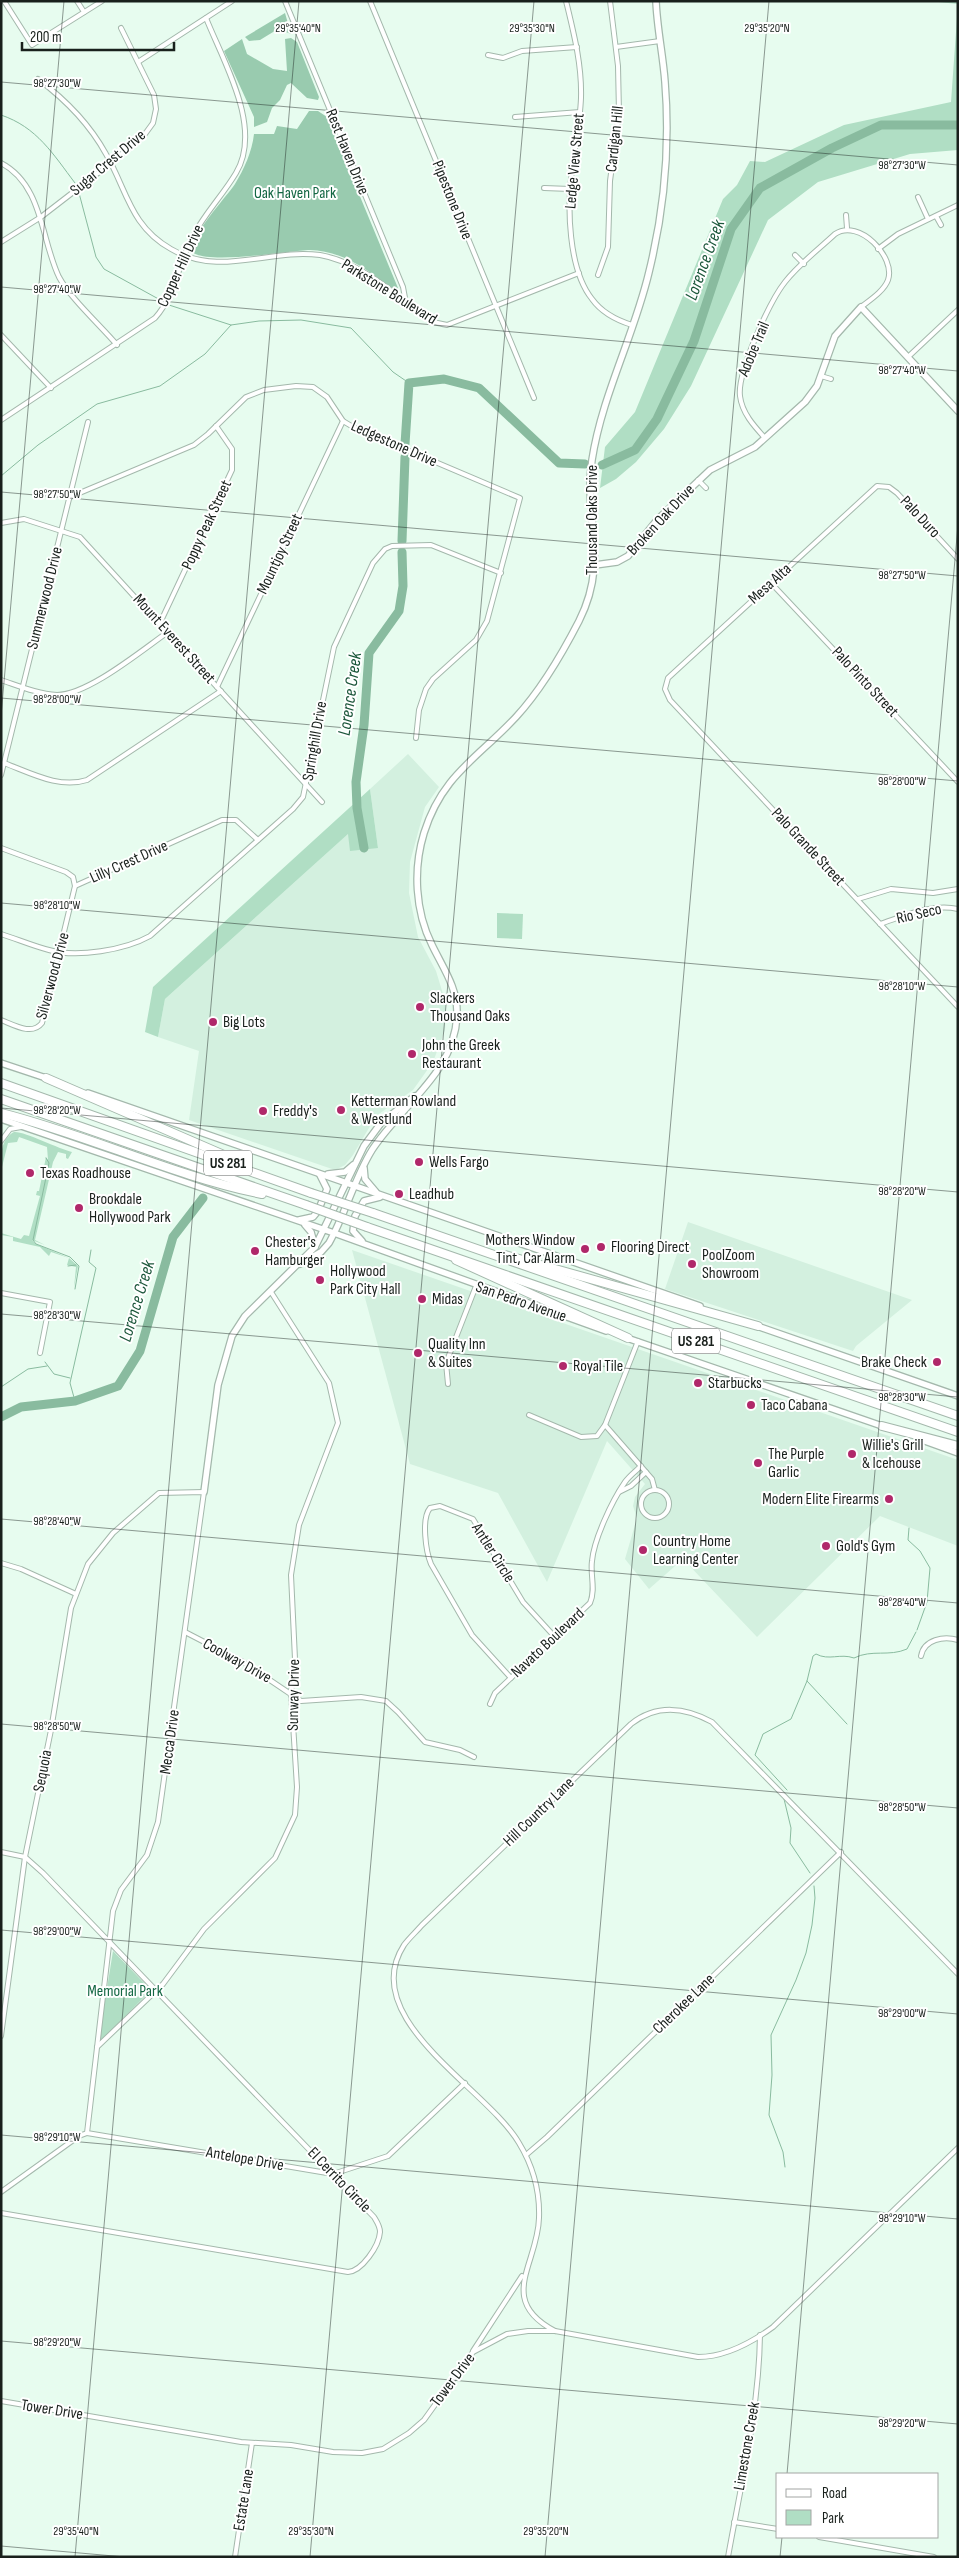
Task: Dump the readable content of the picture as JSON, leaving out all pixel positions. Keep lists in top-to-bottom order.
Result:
{
  "streets": {
    "highway": ["US 281"],
    "main road": [
      "Thousand Oaks Drive",
      "Broken Oak Drive",
      "San Pedro Avenue",
      "Mecca Drive"
    ],
    "street": [
      "Cardigan Hill",
      "Rest Haven Drive",
      "Ledge View Street",
      "Sugar Crest Drive",
      "Pipestone Drive",
      "Copper Hill Drive",
      "Parkstone Boulevard",
      "Adobe Trail",
      "Ledgestone Drive",
      "Palo Duro",
      "Poppy Peak Street",
      "Mountjoy Street",
      "Mesa Alta",
      "Summerwood Drive",
      "Mount Everest Street",
      "Palo Pinto Street",
      "Springhill Drive",
      "Palo Grande Street",
      "Lilly Crest Drive",
      "Rio Seco",
      "Silverwood Drive",
      "Antler Circle",
      "Navato Boulevard",
      "Coolway Drive",
      "Sunway Drive",
      "Sequoia",
      "Hill Country Lane",
      "Cherokee Lane",
      "Antelope Drive",
      "El Cerrito Circle",
      "Tower Drive",
      "Limestone Creek",
      "Estate Lane"
    ]
  },
  "crossings": [
    ["Rest Haven Drive", "Parkstone Boulevard"],
    ["Ledge View Street", "Parkstone Boulevard"],
    ["Ledge View Street", "Thousand Oaks Drive"],
    ["Sugar Crest Drive", "Parkstone Boulevard"],
    ["Pipestone Drive", "Parkstone Boulevard"],
    ["Copper Hill Drive", "Parkstone Boulevard"],
    ["Adobe Trail", "Broken Oak Drive"],
    ["Ledgestone Drive", "Poppy Peak Street"],
    ["Ledgestone Drive", "Mountjoy Street"],
    ["Ledgestone Drive", "Summerwood Drive"],
    ["Ledgestone Drive", "Springhill Drive"],
    ["Palo Duro", "Mesa Alta"],
    ["Thousand Oaks Drive", "Broken Oak Drive"],
    ["Thousand Oaks Drive", "San Pedro Avenue"],
    ["Thousand Oaks Drive", "Mecca Drive"],
    ["Poppy Peak Street", "Mount Everest Street"],
    ["Mountjoy Street", "Mount Everest Street"],
    ["Mesa Alta", "Palo Pinto Street"],
    ["Mesa Alta", "Palo Grande Street"],
    ["Summerwood Drive", "Mount Everest Street"],
    ["Mount Everest Street", "Springhill Drive"],
    ["Springhill Drive", "Lilly Crest Drive"],
    ["Springhill Drive", "Silverwood Drive"],
    ["Palo Grande Street", "Rio Seco"],
    ["Lilly Crest Drive", "Silverwood Drive"],
    ["San Pedro Avenue", "Mecca Drive"],
    ["Antler Circle", "Navato Boulevard"],
    ["Coolway Drive", "Sunway Drive"],
    ["Coolway Drive", "Mecca Drive"],
    ["Sunway Drive", "Mecca Drive"],
    ["Sunway Drive", "El Cerrito Circle"],
    ["Mecca Drive", "Sequoia"],
    ["Mecca Drive", "Antelope Drive"],
    ["Mecca Drive", "El Cerrito Circle"],
    ["Sequoia", "El Cerrito Circle"],
    ["Hill Country Lane", "Cherokee Lane"],
    ["Hill Country Lane", "Antelope Drive"],
    ["Hill Country Lane", "Tower Drive"],
    ["Antelope Drive", "El Cerrito Circle"],
    ["Tower Drive", "Limestone Creek"],
    ["Tower Drive", "Estate Lane"]
  ],
  "water": ["Lorence Creek"],
  "parks": ["Oak Haven Park", "Memorial Park"],
  "places": [
    "Slackers Thousand Oaks",
    "Big Lots",
    "John the Greek Restaurant",
    "Ketterman Rowland & Westlund",
    "Freddy's",
    "Wells Fargo",
    "Texas Roadhouse",
    "Leadhub",
    "Brookdale Hollywood Park",
    "Flooring Direct",
    "Mothers Window Tint, Car Alarm",
    "Chester's Hamburger",
    "PoolZoom Showroom",
    "Hollywood Park City Hall",
    "Midas",
    "Quality Inn & Suites",
    "Brake Check",
    "Royal Tile",
    "Starbucks",
    "Taco Cabana",
    "Willie's Grill & Icehouse",
    "The Purple Garlic",
    "Modern Elite Firearms",
    "Gold's Gym",
    "Country Home Learning Center"
  ],
  "legend": ["Road", "Park"],
  "scale_bar": "200 m",
  "coordinates": [
    "29°35'40\"N",
    "29°35'30\"N",
    "29°35'20\"N",
    "98°27'30\"W",
    "98°27'40\"W",
    "98°27'50\"W",
    "98°28'00\"W",
    "98°28'10\"W",
    "98°28'20\"W",
    "98°28'30\"W",
    "98°28'40\"W",
    "98°28'50\"W",
    "98°29'00\"W",
    "98°29'10\"W",
    "98°29'20\"W"
  ]
}
